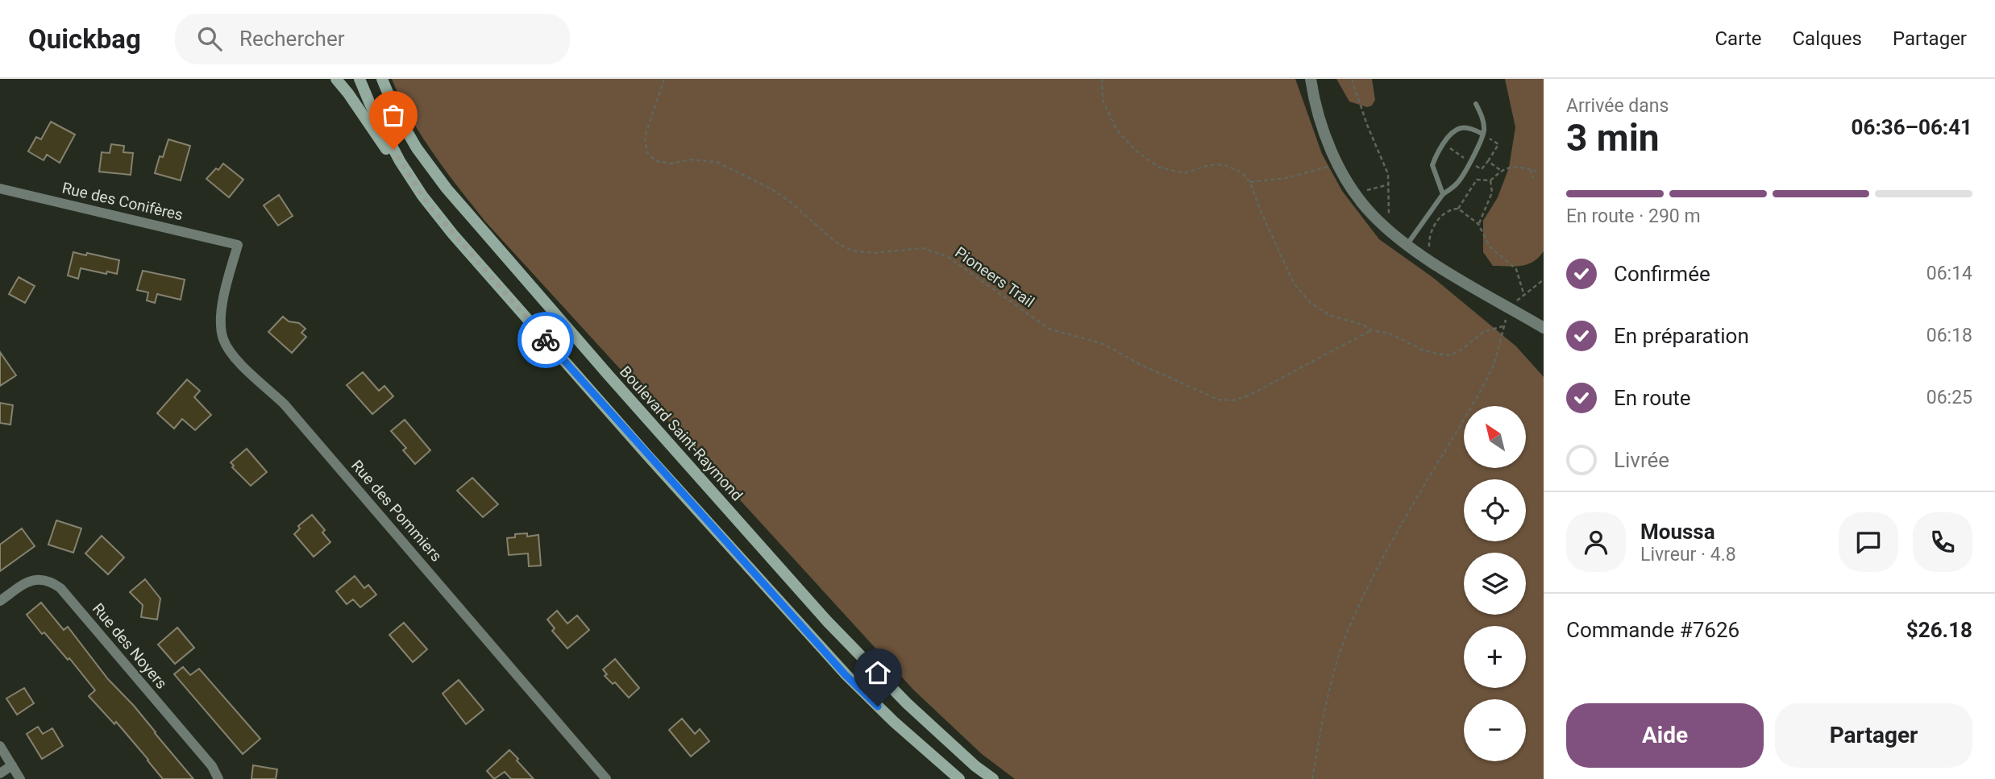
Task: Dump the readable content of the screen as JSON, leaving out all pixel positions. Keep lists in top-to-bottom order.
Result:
{
  "streets": {
    "main road": ["Boulevard Saint-Raymond"],
    "street": ["Rue des Conifères", "Rue des Pommiers", "Rue des Noyers"],
    "path": ["Pioneers Trail"]
  },
  "crossings": [
    ["Rue des Conifères", "Rue des Pommiers"]
  ],
  "north": "top left",
  "page": {
    "header": "Quickbag",
    "search": "Rechercher",
    "nav": ["Carte", "Calques", "Partager"],
    "heading": ["3 min", "Arrivée dans", "06:36–06:41"],
    "panel": [
      "Moussa",
      "Livreur · 4.8",
      "Commande #7626",
      "$26.18"
    ],
    "bar": "En route · 290 m",
    "list": [
      ["Confirmée", "06:14"],
      ["En préparation", "06:18"],
      ["En route", "06:25"],
      "Livrée"
    ],
    "map_buttons": ["+", "−"],
    "buttons": ["Aide", "Partager"]
  }
}
